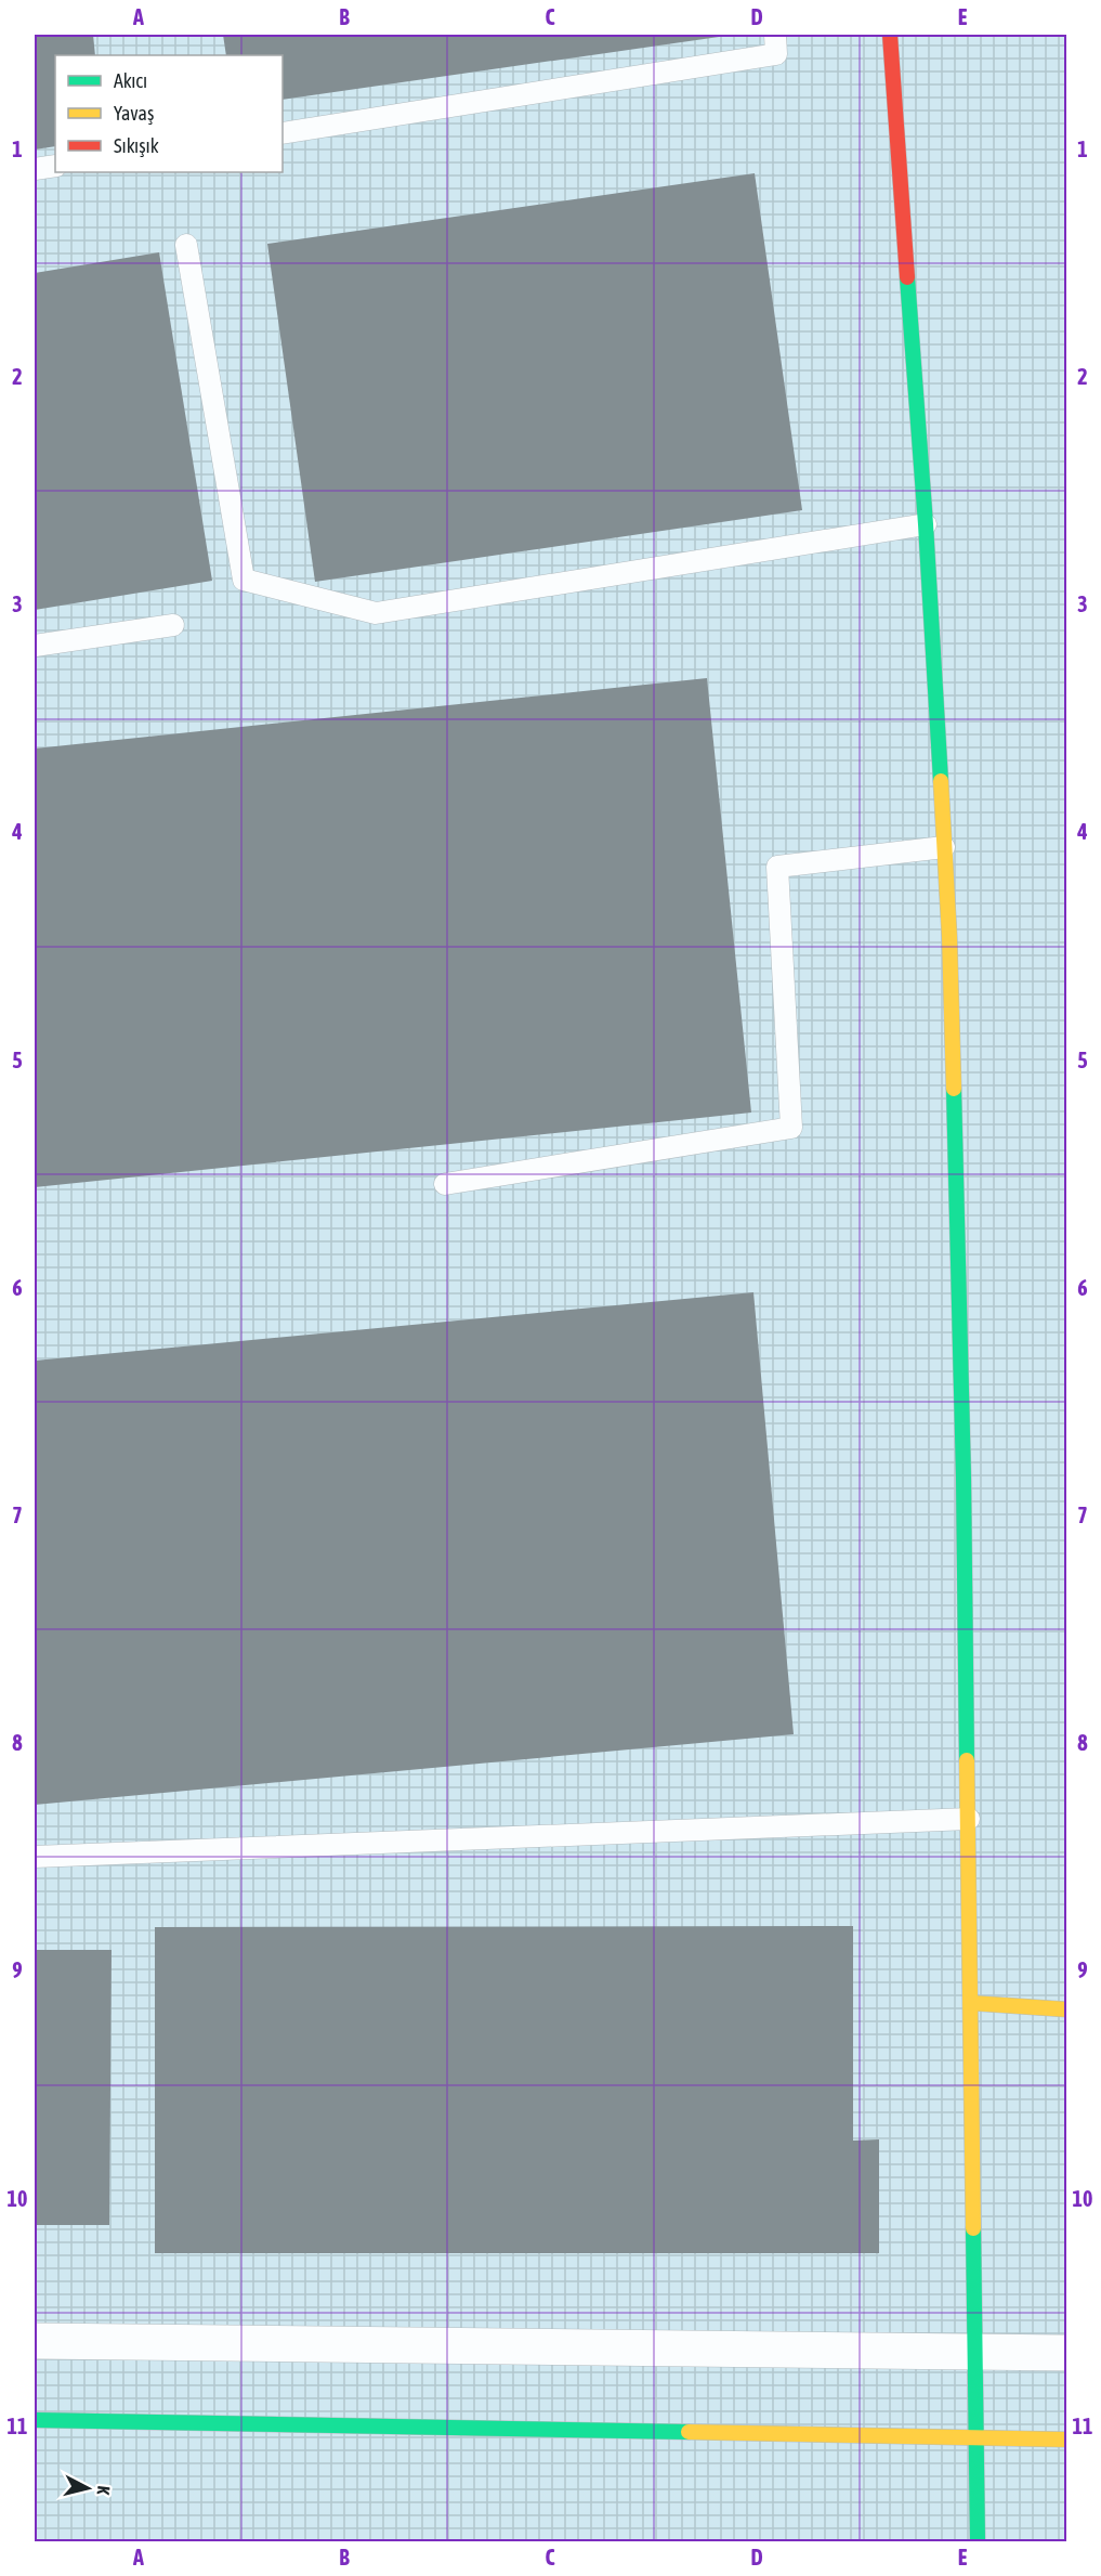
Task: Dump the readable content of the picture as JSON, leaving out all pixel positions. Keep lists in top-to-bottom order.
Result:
{
  "legend": ["Akıcı", "Yavaş", "Sıkışık"],
  "north": "right",
  "grid": {
    "columns": [
      "A",
      "B",
      "C",
      "D",
      "E"
    ],
    "rows": [
      "1",
      "2",
      "3",
      "4",
      "5",
      "6",
      "7",
      "8",
      "9",
      "10",
      "11"
    ]
  }
}
